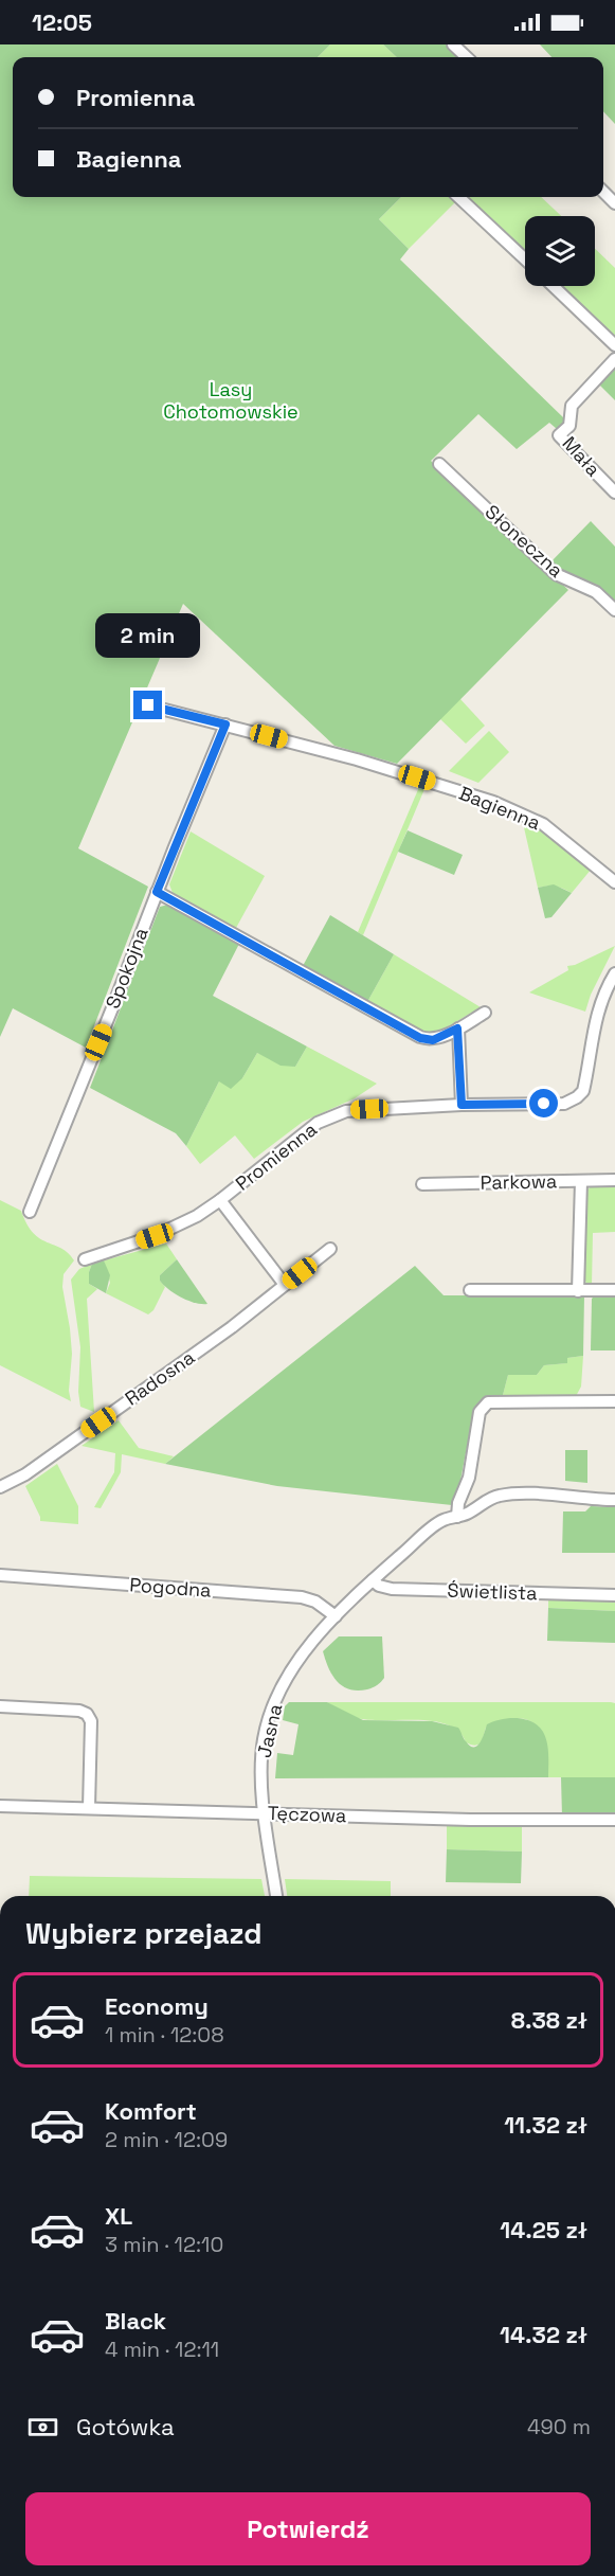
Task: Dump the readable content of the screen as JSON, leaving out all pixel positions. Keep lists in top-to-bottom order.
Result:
{
  "streets": {
    "street": [
      "Mała",
      "Słoneczna",
      "Bagienna",
      "Spokojna",
      "Promienna",
      "Parkowa",
      "Radosna",
      "Pogodna",
      "Świetlista",
      "Jasna",
      "Tęczowa"
    ]
  },
  "crossings": [
    ["Bagienna", "Spokojna"],
    ["Pogodna", "Jasna"],
    ["Świetlista", "Jasna"],
    ["Jasna", "Tęczowa"]
  ],
  "parks": ["Lasy Chotomowskie"],
  "page": {
    "status": "12:05",
    "banner": ["Promienna", "Bagienna"],
    "bubble": "2 min",
    "heading": "Wybierz przejazd",
    "list": [
      {
        "name": "Economy",
        "note": "1 min · 12:08",
        "value": "8.38 zł"
      },
      {
        "name": "Komfort",
        "note": "2 min · 12:09",
        "value": "11.32 zł"
      },
      {
        "name": "XL",
        "note": "3 min · 12:10",
        "value": "14.25 zł"
      },
      {
        "name": "Black",
        "note": "4 min · 12:11",
        "value": "14.32 zł"
      }
    ],
    "pay": ["Gotówka", "490 m"],
    "buttons": "Potwierdź"
  }
}
